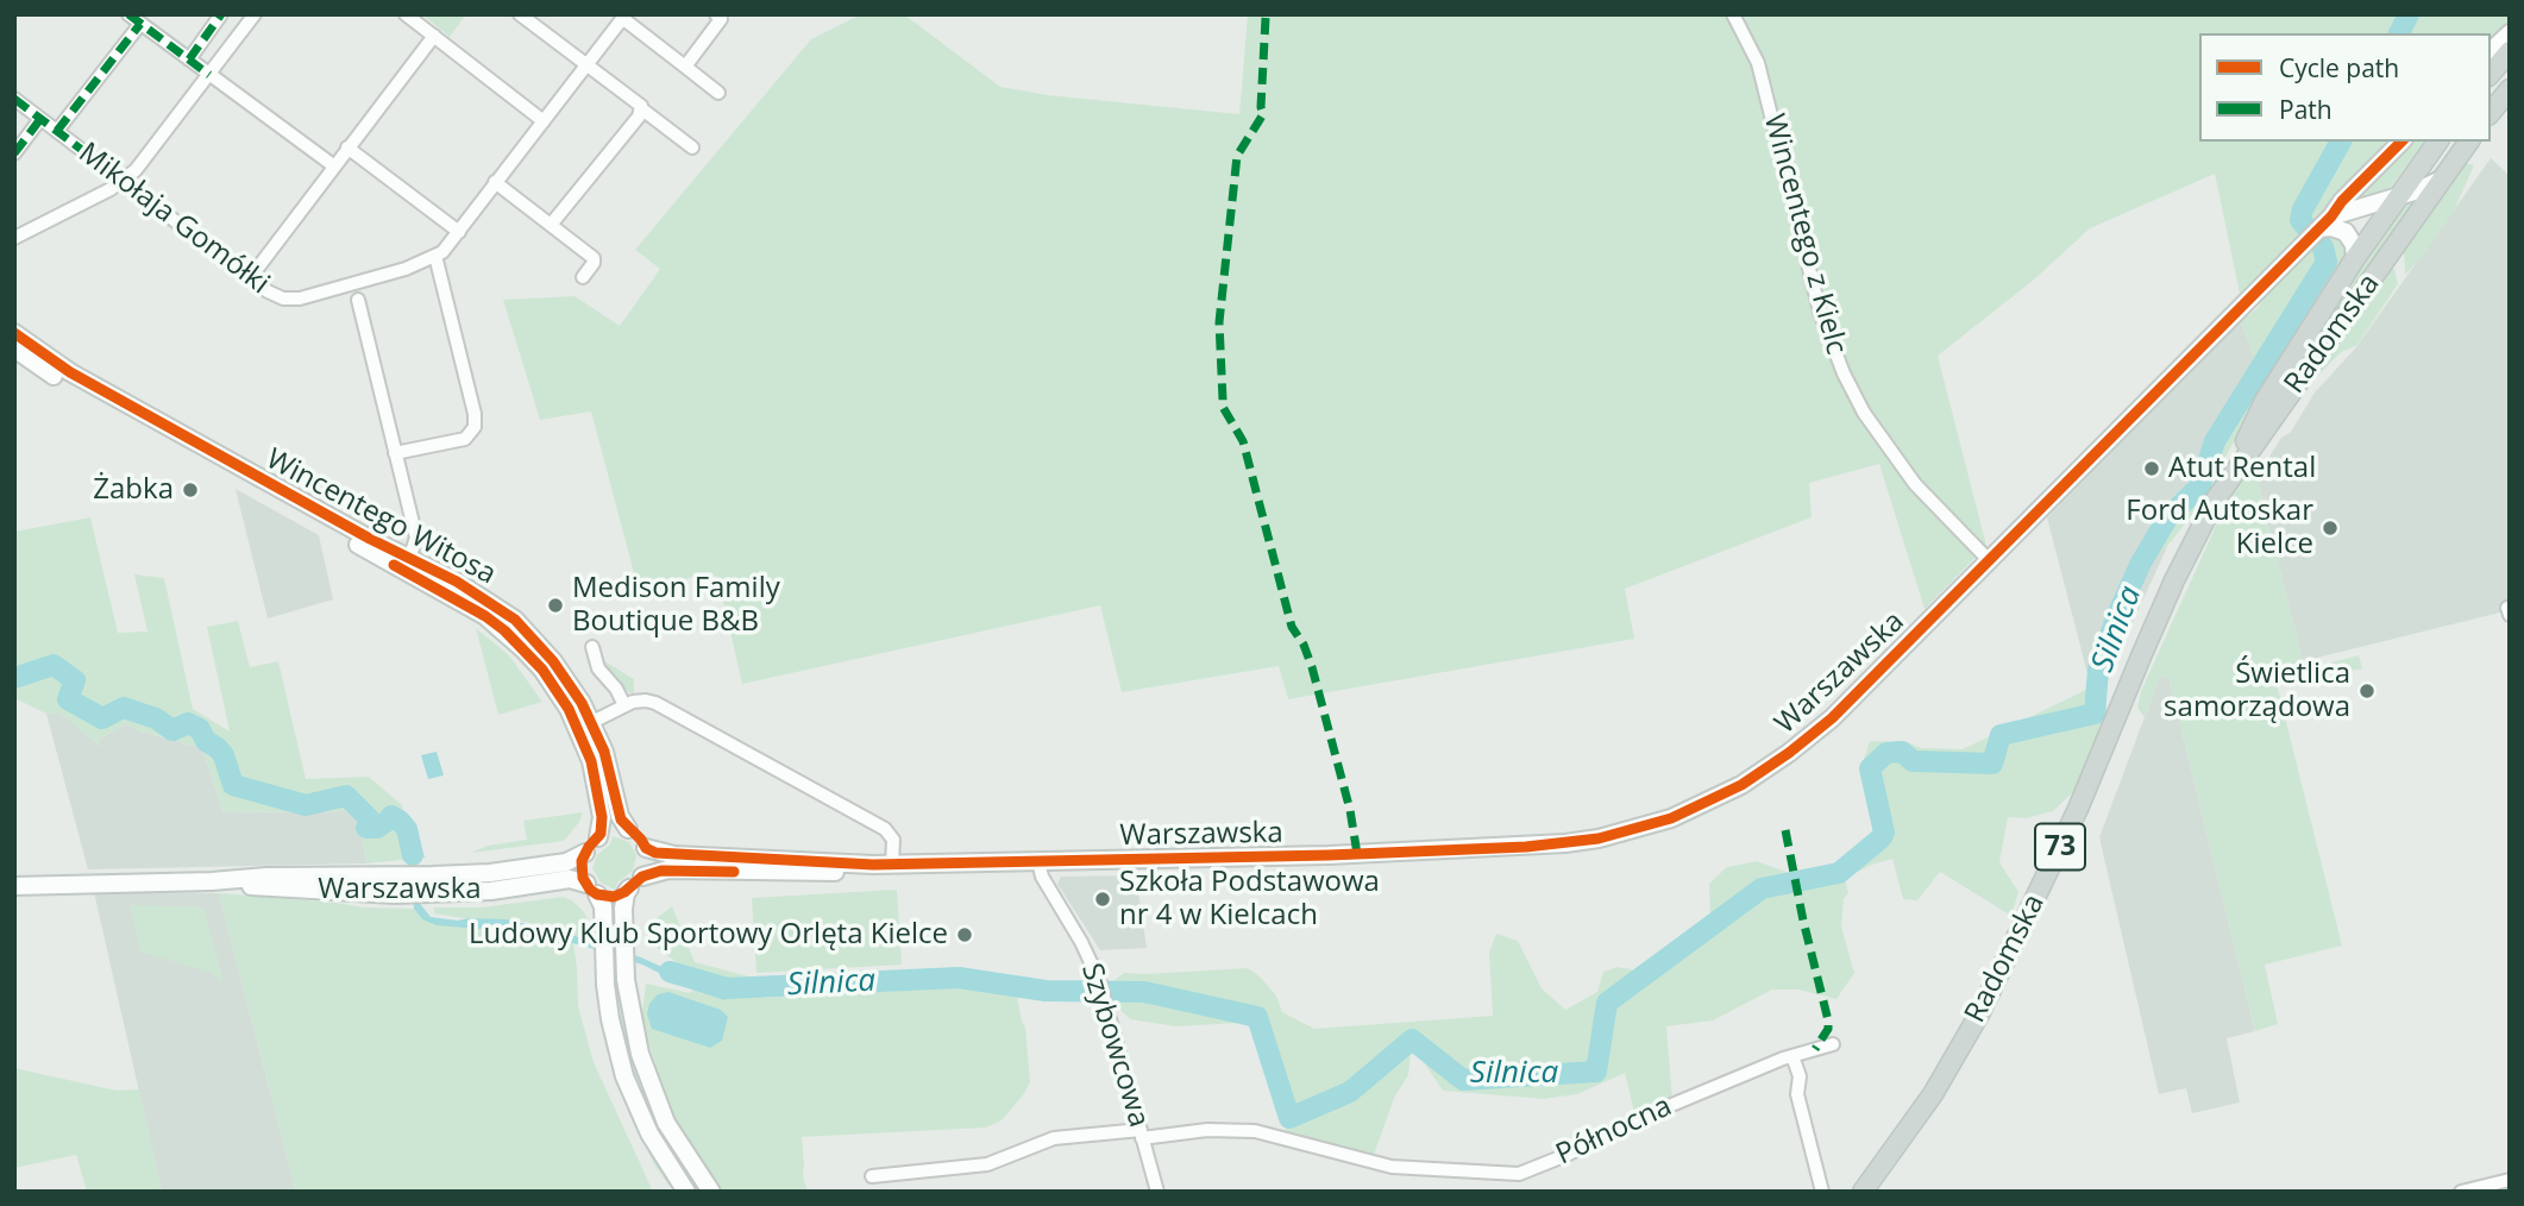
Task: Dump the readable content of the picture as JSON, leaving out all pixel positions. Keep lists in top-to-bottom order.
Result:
{
  "streets": {
    "main road": [
      "Radomska",
      "Wincentego Witosa",
      "Warszawska",
      "73"
    ],
    "street": [
      "Mikołaja Gomółki",
      "Wincentego z Kielc",
      "Szybowcowa",
      "Północna"
    ]
  },
  "crossings": [
    ["Wincentego z Kielc", "Warszawska"],
    ["Radomska", "Warszawska"],
    ["Radomska", "73"],
    ["Wincentego Witosa", "Warszawska"],
    ["Warszawska", "73"],
    ["Warszawska", "Szybowcowa"],
    ["Szybowcowa", "Północna"]
  ],
  "water": ["Silnica"],
  "places": [
    "Atut Rental",
    "Żabka",
    "Ford Autoskar Kielce",
    "Medison Family Boutique B&B",
    "Świetlica samorządowa",
    "Szkoła Podstawowa nr 4 w Kielcach",
    "Ludowy Klub Sportowy Orlęta Kielce"
  ],
  "legend": ["Cycle path", "Path"]
}
